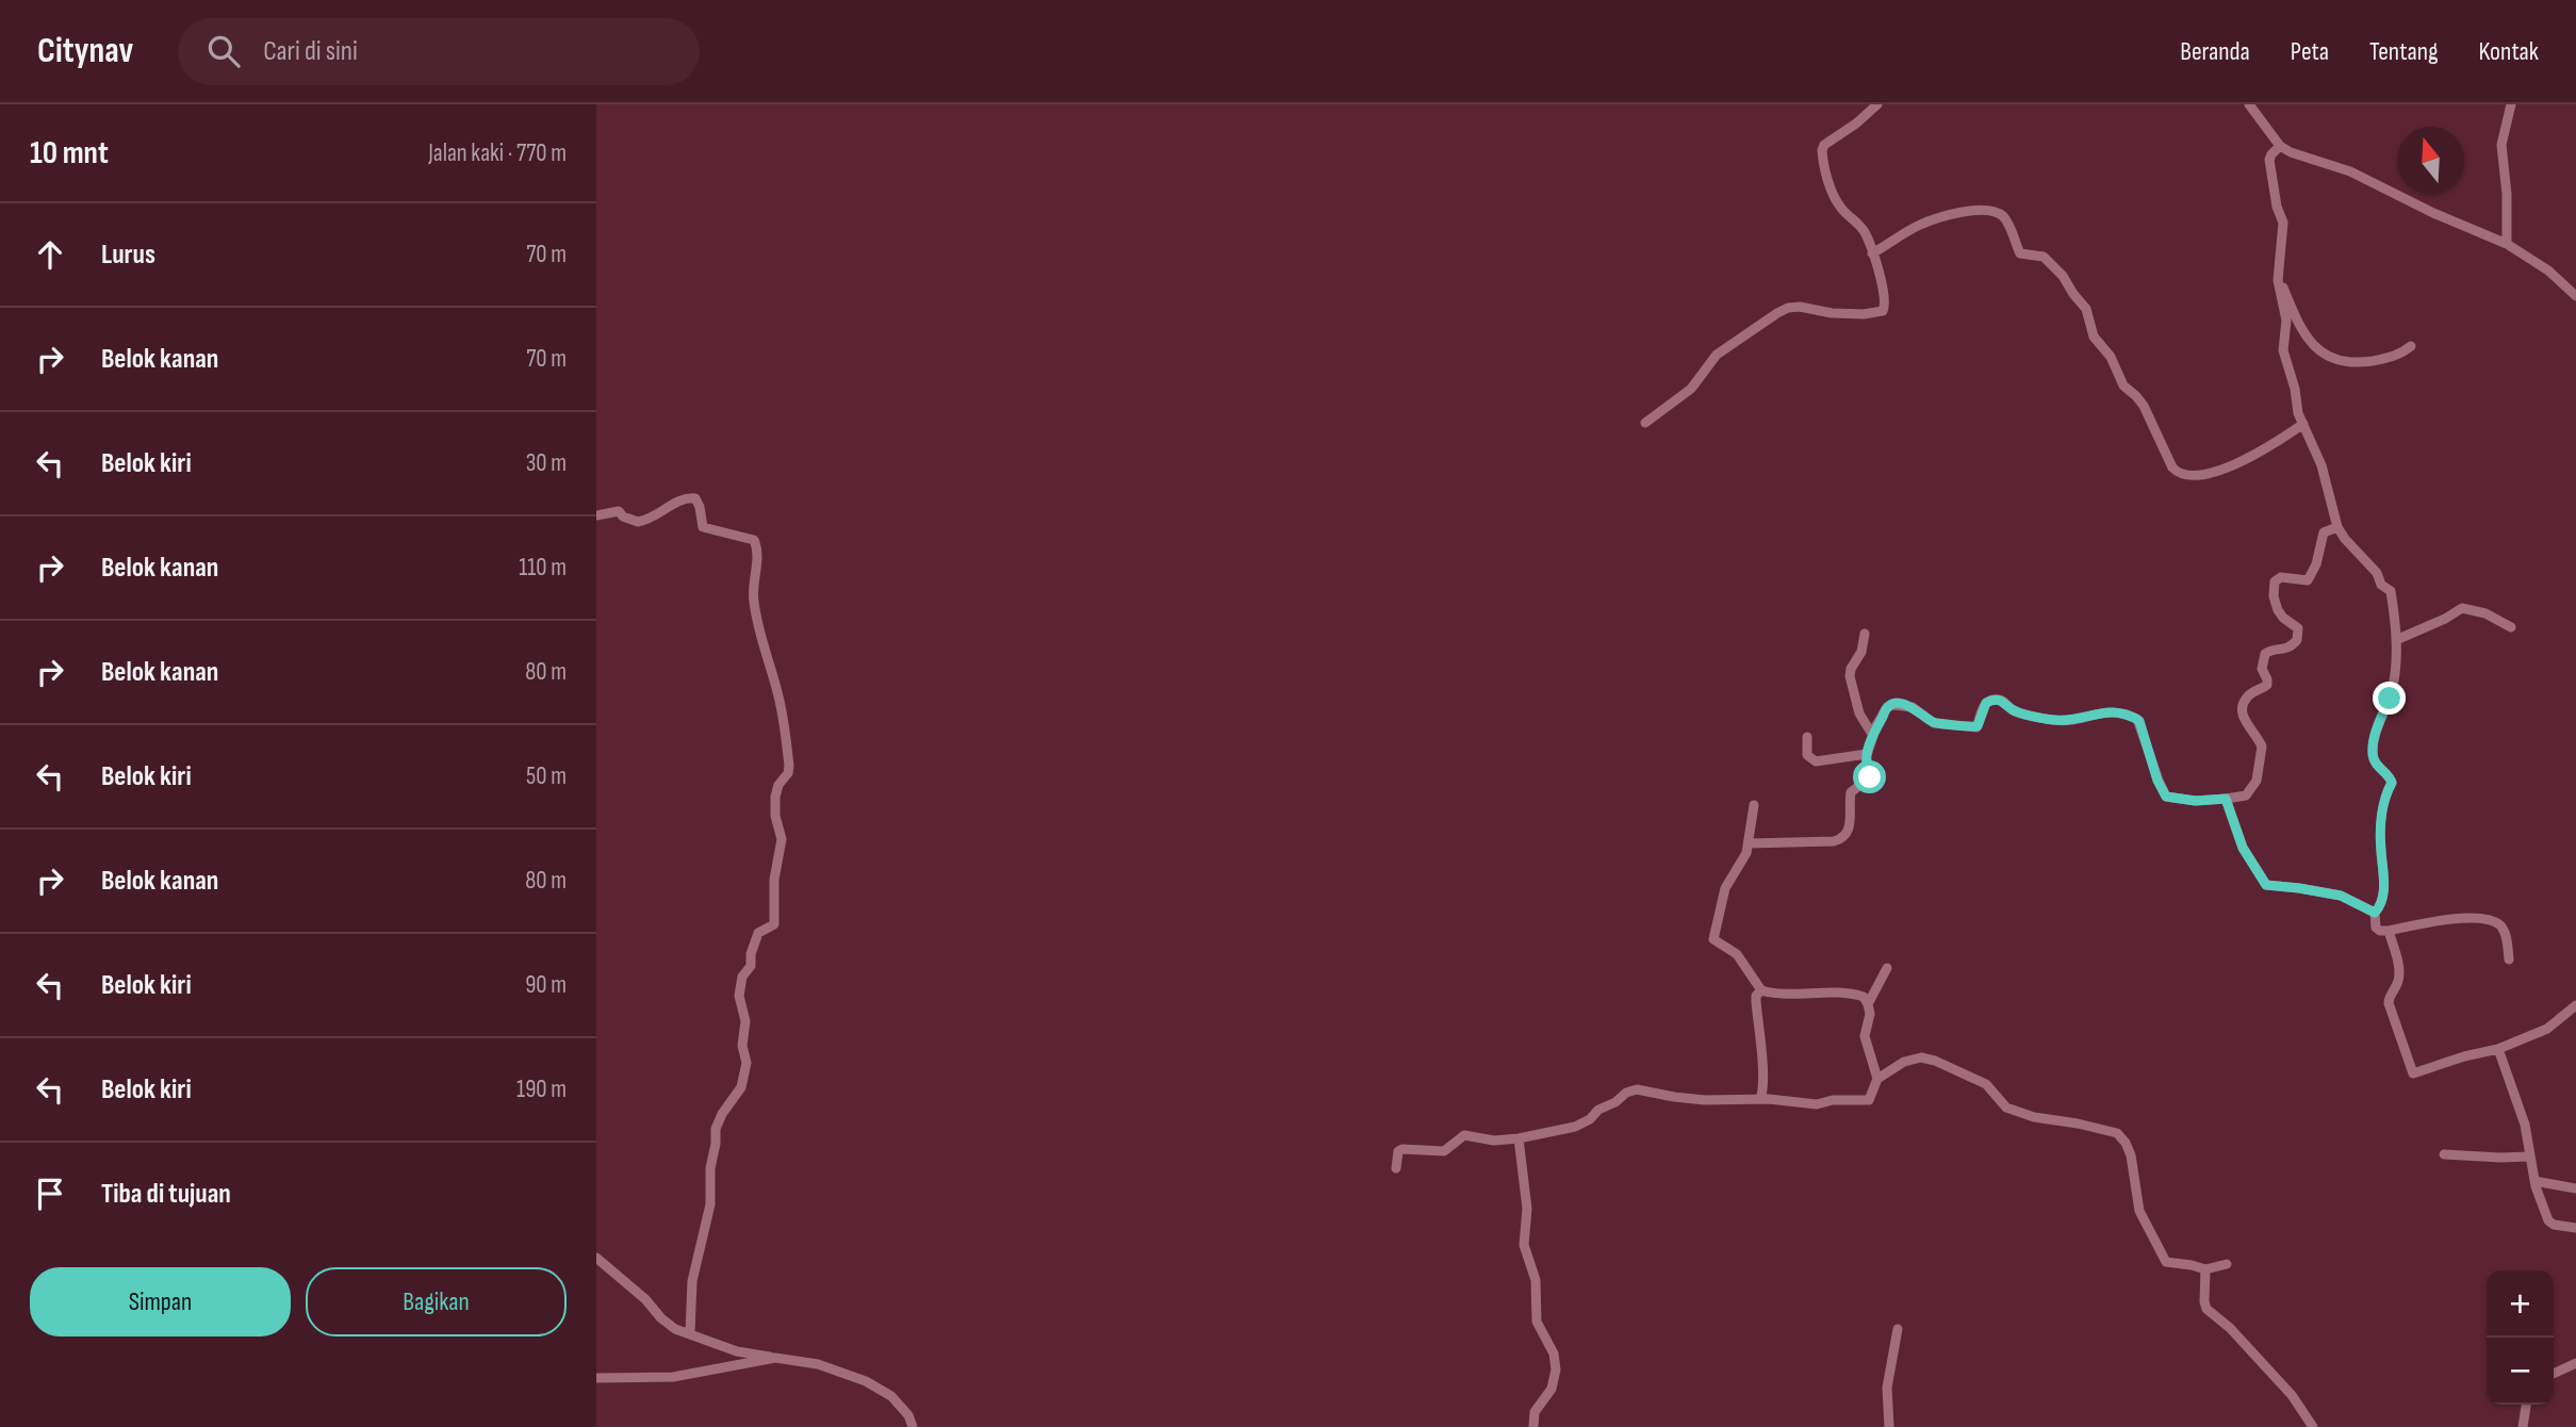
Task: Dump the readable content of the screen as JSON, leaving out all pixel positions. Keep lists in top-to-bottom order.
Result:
{
  "north": "top",
  "page": {
    "header": "Citynav",
    "search": "Cari di sini",
    "nav": [
      "Beranda",
      "Peta",
      "Tentang",
      "Kontak"
    ],
    "heading": ["10 mnt", "Jalan kaki · 770 m"],
    "list": [
      ["Lurus", "70 m"],
      ["Belok kanan", "70 m"],
      ["Belok kiri", "30 m"],
      ["Belok kanan", "110 m"],
      ["Belok kanan", "80 m"],
      ["Belok kiri", "50 m"],
      ["Belok kanan", "80 m"],
      ["Belok kiri", "90 m"],
      ["Belok kiri", "190 m"],
      "Tiba di tujuan"
    ],
    "buttons": ["Simpan", "Bagikan"],
    "map_buttons": ["+", "−"]
  }
}
